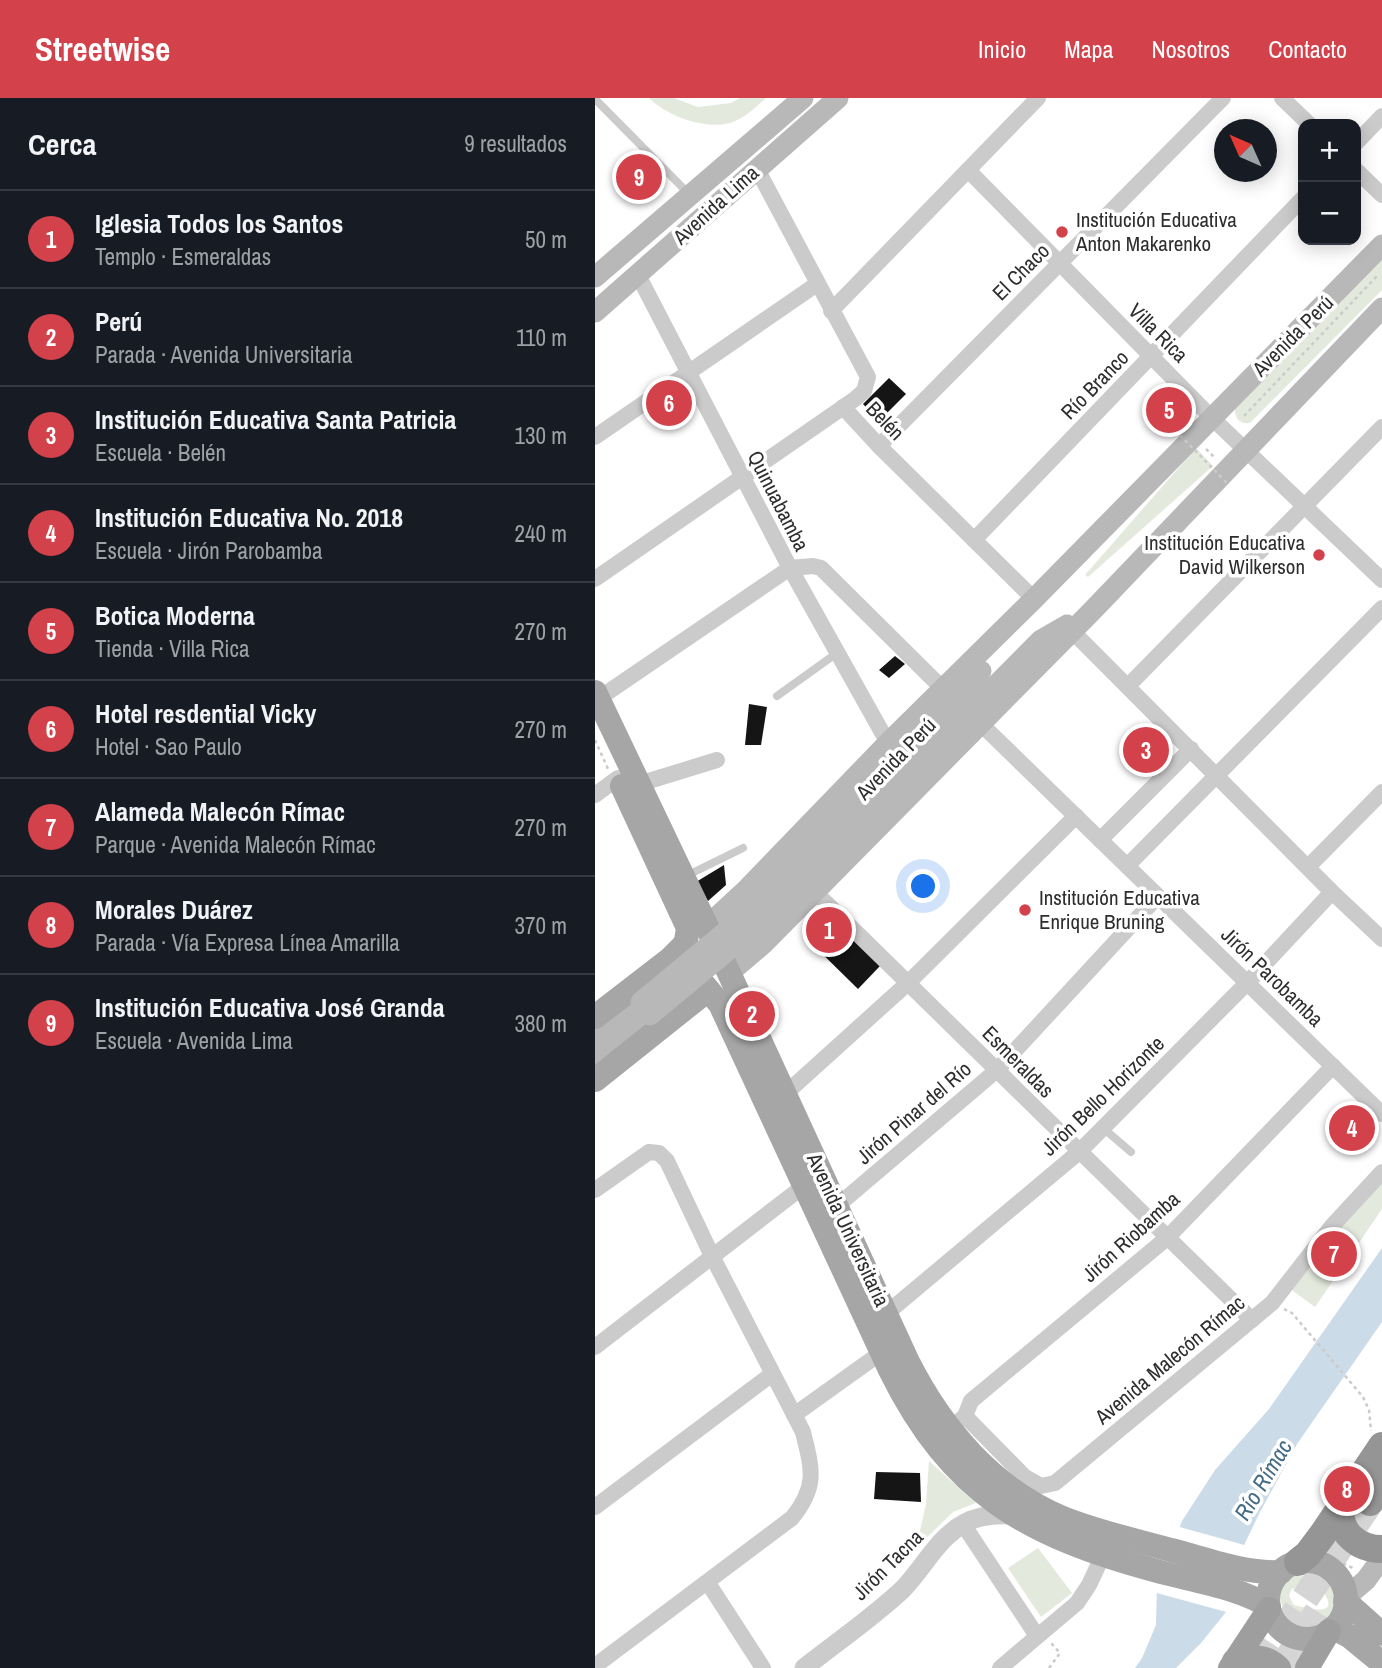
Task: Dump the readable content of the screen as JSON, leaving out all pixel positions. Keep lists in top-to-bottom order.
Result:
{
  "streets": {
    "main road": ["Avenida Lima", "Avenida Perú", "Avenida Universitaria"],
    "street": [
      "El Chaco",
      "Villa Rica",
      "Río Branco",
      "Belén",
      "Quinuabamba",
      "Jirón Parobamba",
      "Esmeraldas",
      "Jirón Bello Horizonte",
      "Jirón Pinar del Río",
      "Jirón Riobamba",
      "Avenida Malecón Rímac",
      "Jirón Tacna"
    ]
  },
  "crossings": [
    ["Avenida Lima", "Belén"],
    ["Avenida Lima", "Quinuabamba"],
    ["El Chaco", "Villa Rica"],
    ["El Chaco", "Belén"],
    ["Villa Rica", "Avenida Perú"],
    ["Villa Rica", "Río Branco"],
    ["Avenida Perú", "Belén"],
    ["Avenida Perú", "Quinuabamba"],
    ["Avenida Perú", "Jirón Parobamba"],
    ["Avenida Perú", "Esmeraldas"],
    ["Avenida Perú", "Avenida Universitaria"],
    ["Río Branco", "Belén"],
    ["Jirón Parobamba", "Jirón Bello Horizonte"],
    ["Jirón Parobamba", "Jirón Pinar del Río"],
    ["Jirón Parobamba", "Jirón Riobamba"],
    ["Esmeraldas", "Jirón Bello Horizonte"],
    ["Esmeraldas", "Jirón Pinar del Río"],
    ["Esmeraldas", "Jirón Riobamba"],
    ["Esmeraldas", "Avenida Malecón Rímac"],
    ["Jirón Bello Horizonte", "Avenida Universitaria"],
    ["Jirón Pinar del Río", "Avenida Universitaria"],
    ["Avenida Universitaria", "Jirón Riobamba"],
    ["Avenida Universitaria", "Avenida Malecón Rímac"],
    ["Avenida Universitaria", "Jirón Tacna"],
    ["Jirón Riobamba", "Avenida Malecón Rímac"]
  ],
  "water": ["Río Rímac"],
  "places": ["Institución Educativa Anton Makarenko", "Institución Educativa David Wilkerson", "Institución Educativa Enrique Bruning"],
  "north": "top left",
  "page": {
    "header": "Streetwise",
    "nav": [
      "Inicio",
      "Mapa",
      "Nosotros",
      "Contacto"
    ],
    "heading": ["Cerca", "9 resultados"],
    "map_buttons": ["+", "−"],
    "pins": [
      "9",
      "6",
      "5",
      "3",
      "1",
      "2",
      "4",
      "7",
      "8"
    ],
    "list": [
      {
        "mark": "1",
        "name": "Iglesia Todos los Santos",
        "note": "Templo · Esmeraldas",
        "value": "50 m"
      },
      {
        "mark": "2",
        "name": "Perú",
        "note": "Parada · Avenida Universitaria",
        "value": "110 m"
      },
      {
        "mark": "3",
        "name": "Institución Educativa Santa Patricia",
        "note": "Escuela · Belén",
        "value": "130 m"
      },
      {
        "mark": "4",
        "name": "Institución Educativa No. 2018",
        "note": "Escuela · Jirón Parobamba",
        "value": "240 m"
      },
      {
        "mark": "5",
        "name": "Botica Moderna",
        "note": "Tienda · Villa Rica",
        "value": "270 m"
      },
      {
        "mark": "6",
        "name": "Hotel resdential Vicky",
        "note": "Hotel · Sao Paulo",
        "value": "270 m"
      },
      {
        "mark": "7",
        "name": "Alameda Malecón Rímac",
        "note": "Parque · Avenida Malecón Rímac",
        "value": "270 m"
      },
      {
        "mark": "8",
        "name": "Morales Duárez",
        "note": "Parada · Vía Expresa Línea Amarilla",
        "value": "370 m"
      },
      {
        "mark": "9",
        "name": "Institución Educativa José Granda",
        "note": "Escuela · Avenida Lima",
        "value": "380 m"
      }
    ]
  }
}
